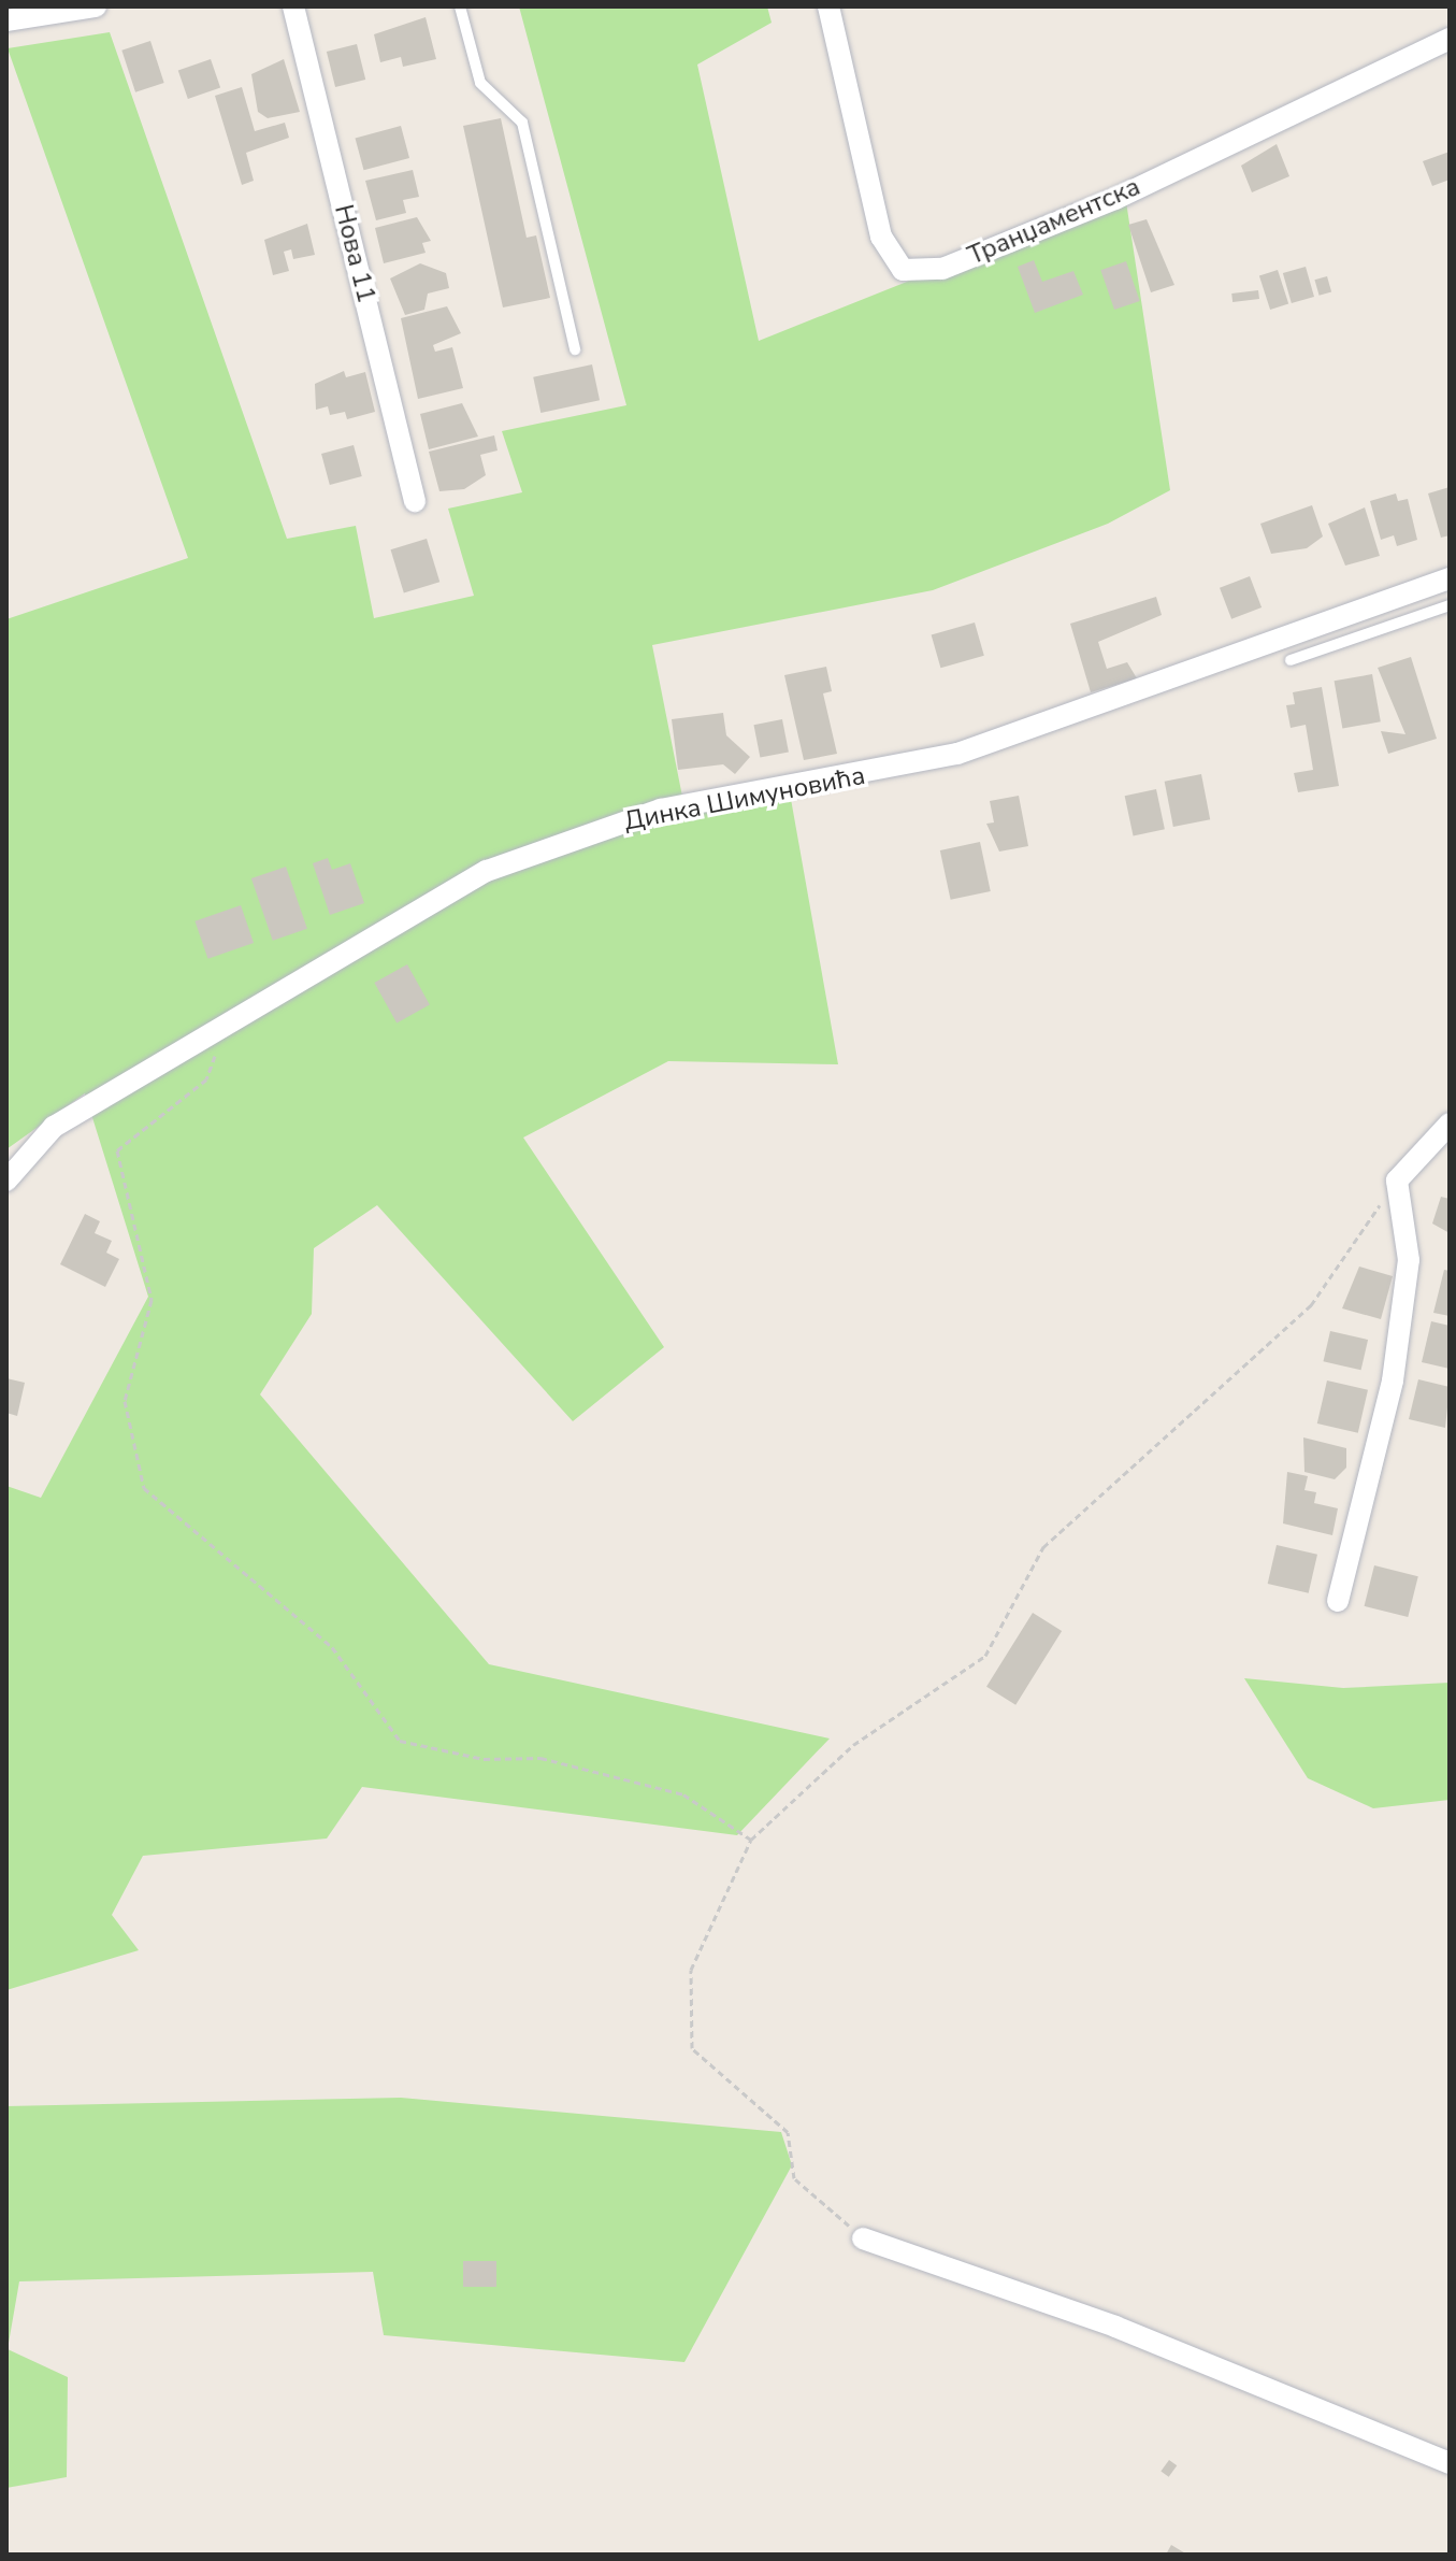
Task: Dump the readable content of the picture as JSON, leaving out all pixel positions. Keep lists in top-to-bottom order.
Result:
{
  "streets": {
    "street": ["Транџаментска", "Нова 11", "Динка Шимуновића"]
  }
}
